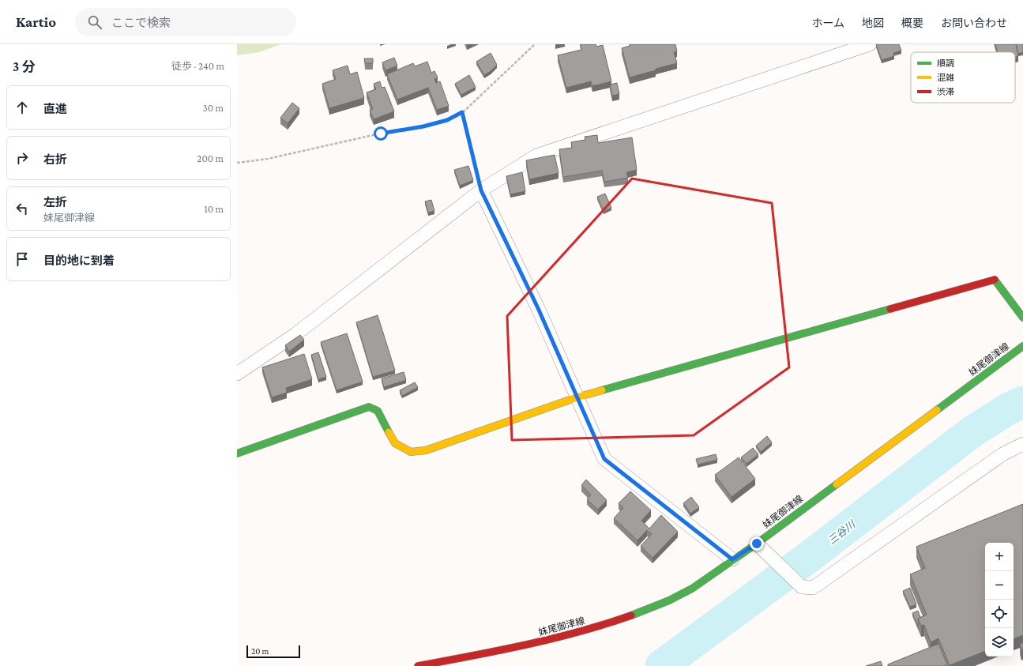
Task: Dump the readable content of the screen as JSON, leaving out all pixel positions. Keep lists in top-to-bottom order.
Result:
{
  "streets": {
    "street": ["妹尾御津線"]
  },
  "water": ["三谷川"],
  "legend": ["順調", "混雑", "渋滞"],
  "scale_bar": "20 m",
  "page": {
    "header": "Kartio",
    "search": "ここで検索",
    "nav": [
      "ホーム",
      "地図",
      "概要",
      "お問い合わせ"
    ],
    "heading": ["3 分", "徒歩 · 240 m"],
    "list": [
      ["直進", "30 m"],
      ["右折", "200 m"],
      ["左折", "妹尾御津線", "10 m"],
      "目的地に到着"
    ],
    "map_buttons": ["+", "−"],
    "scale": "20 m"
  }
}
